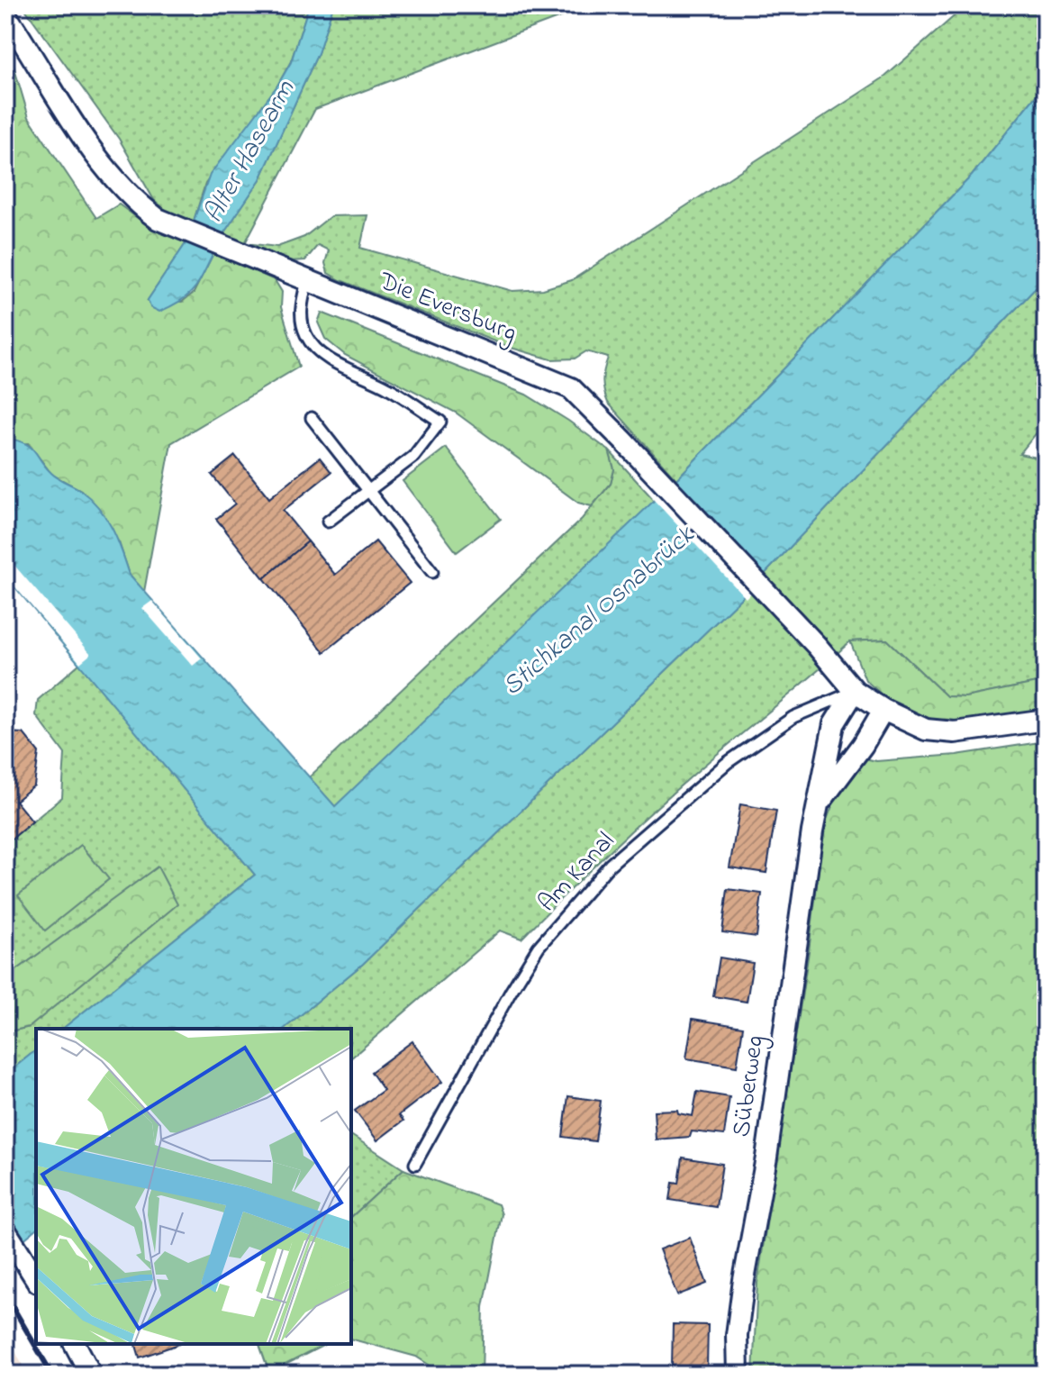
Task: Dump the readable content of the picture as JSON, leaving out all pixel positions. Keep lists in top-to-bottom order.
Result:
{
  "streets": {
    "street": ["Die Eversburg", "Süberweg"],
    "lane": ["Am Kanal"]
  },
  "crossings": [
    ["Die Eversburg", "Am Kanal"],
    ["Die Eversburg", "Süberweg"],
    ["Am Kanal", "Süberweg"]
  ],
  "water": ["Alter Hasearm", "Stichkanal Osnabrück"]
}
